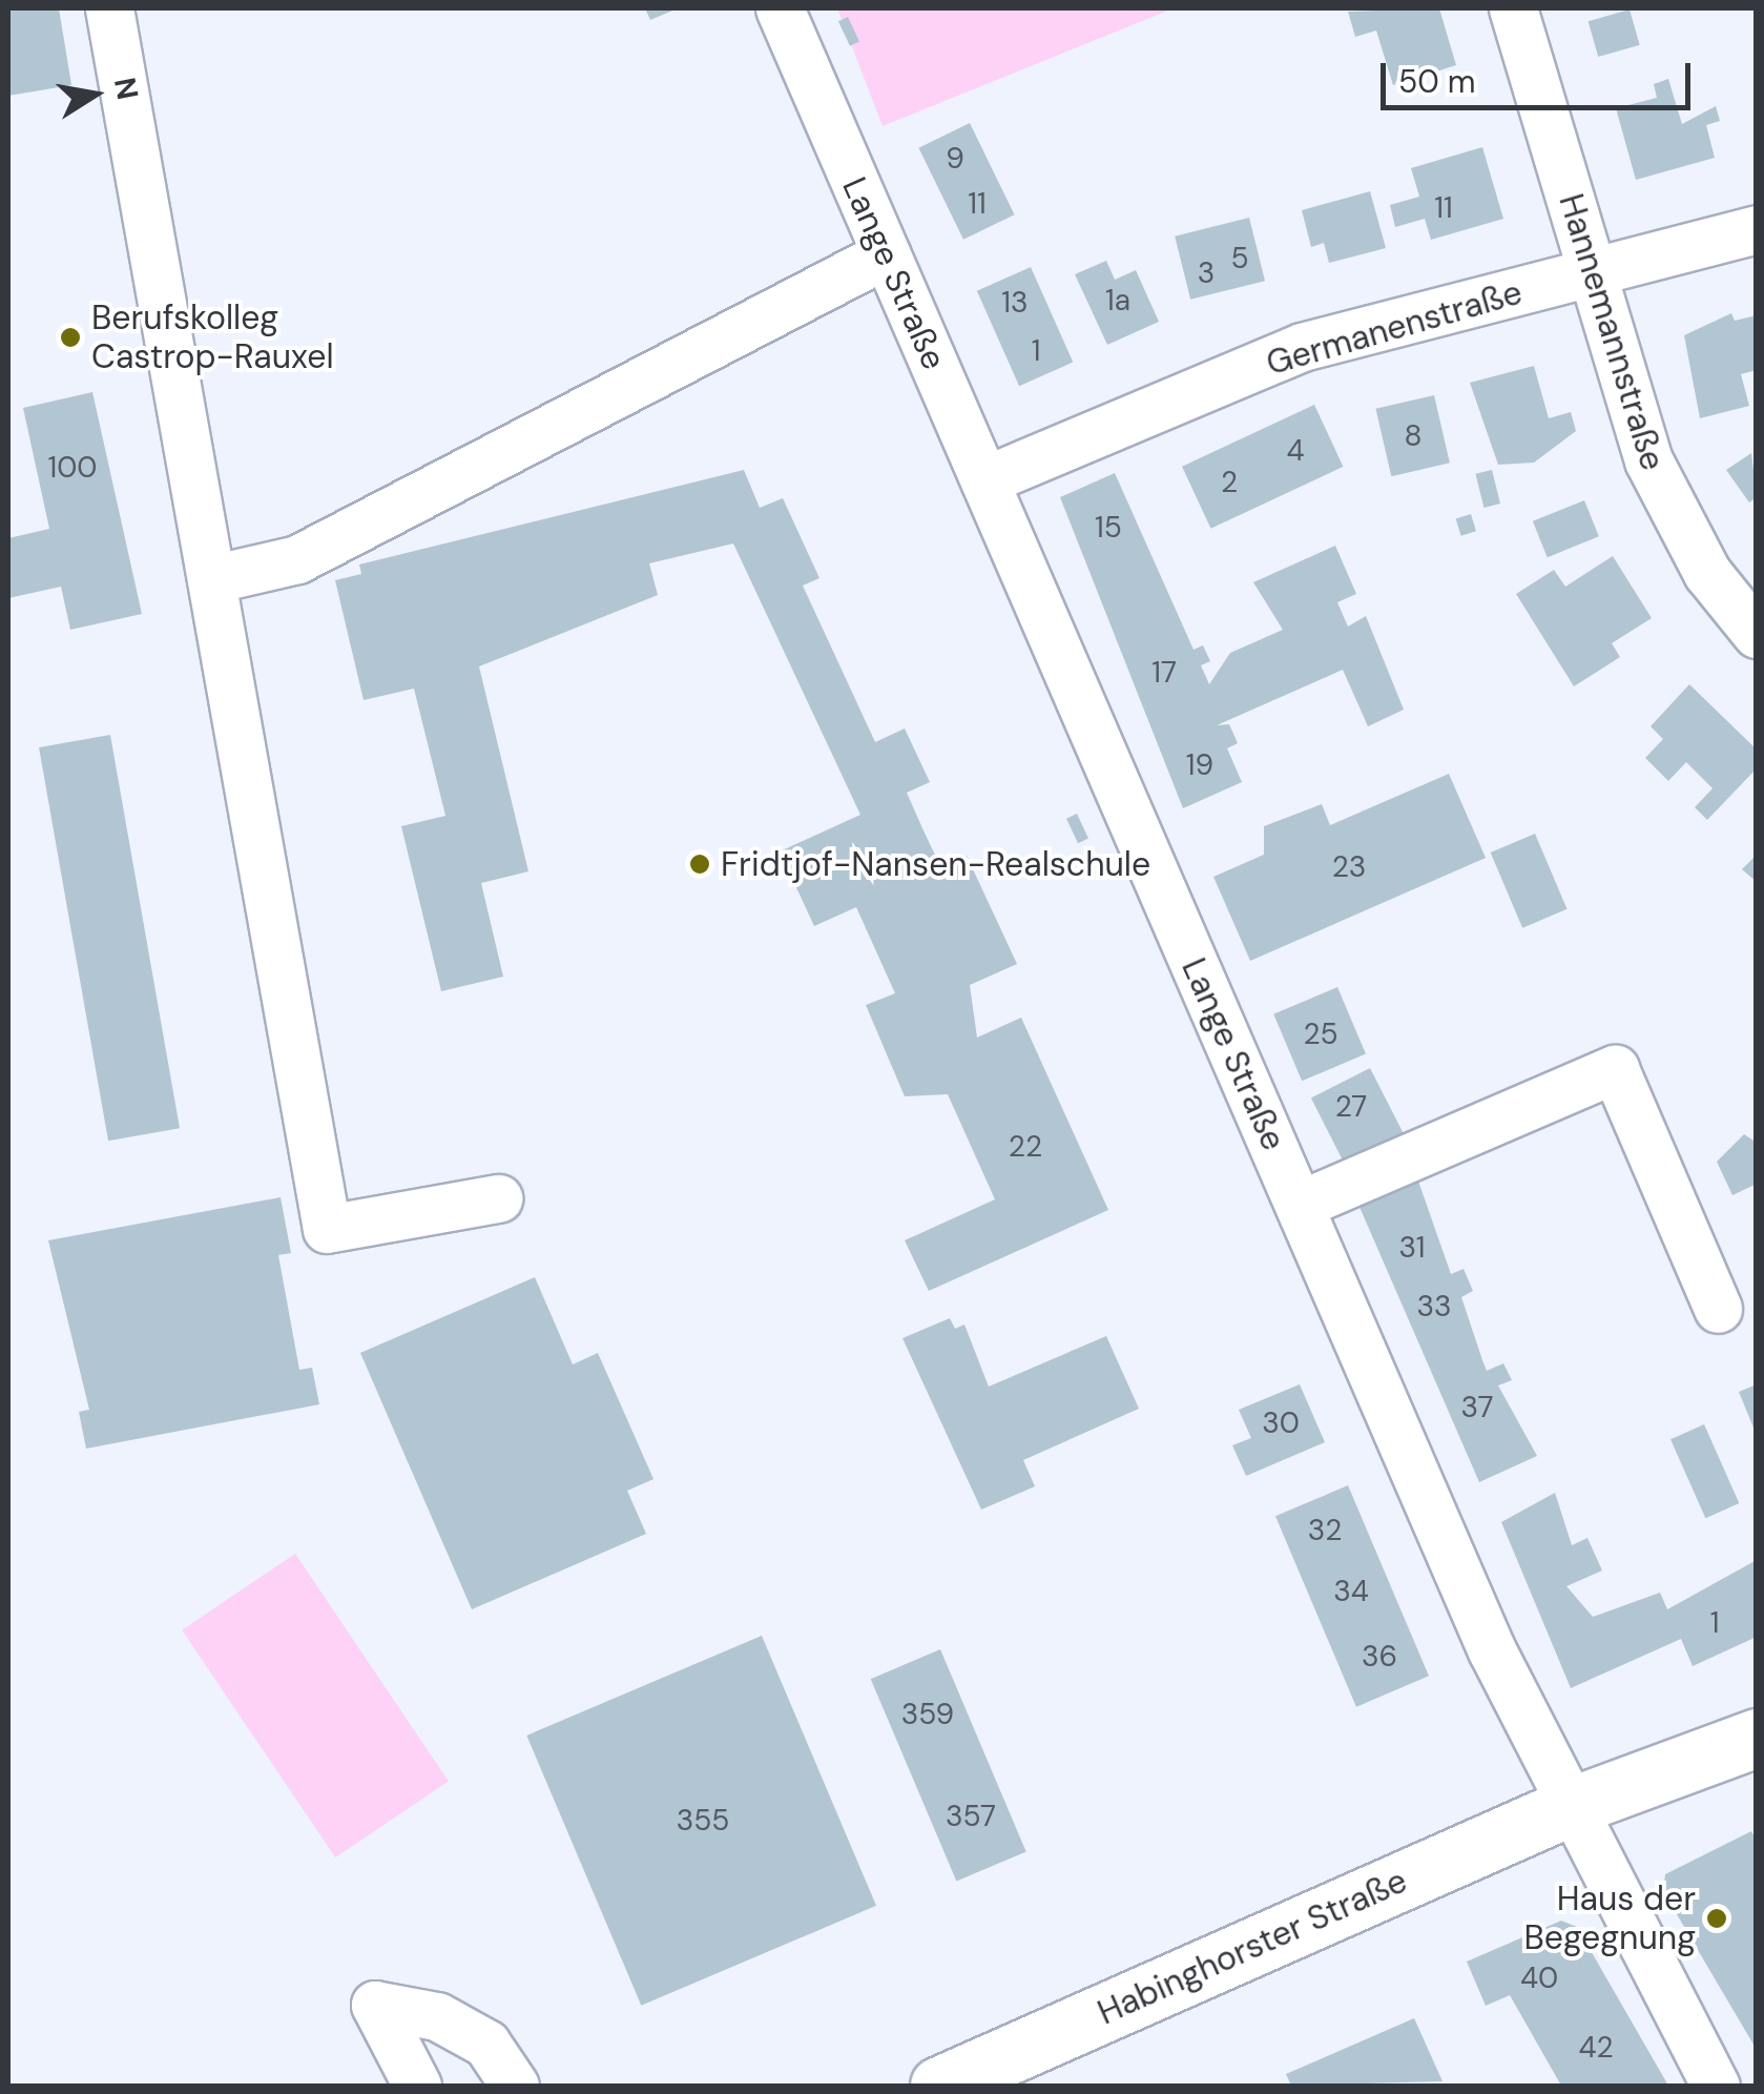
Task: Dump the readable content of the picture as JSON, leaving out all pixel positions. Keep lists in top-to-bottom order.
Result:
{
  "streets": {
    "main road": ["Habinghorster Straße"],
    "street": ["Lange Straße", "Germanenstraße", "Hannemannstraße"]
  },
  "crossings": [
    ["Lange Straße", "Germanenstraße"],
    ["Lange Straße", "Habinghorster Straße"],
    ["Germanenstraße", "Hannemannstraße"]
  ],
  "places": ["Berufskolleg Castrop-Rauxel", "Fridtjof-Nansen-Realschule", "Haus der Begegnung"],
  "house_numbers": [
    "9",
    "11",
    "11",
    "5",
    "3",
    "1a",
    "13",
    "1",
    "8",
    "4",
    "100",
    "2",
    "15",
    "17",
    "19",
    "23",
    "25",
    "27",
    "22",
    "31",
    "33",
    "37",
    "30",
    "32",
    "34",
    "1",
    "36",
    "359",
    "357",
    "355",
    "40",
    "42"
  ],
  "scale_bar": "50 m",
  "north": "right"
}
